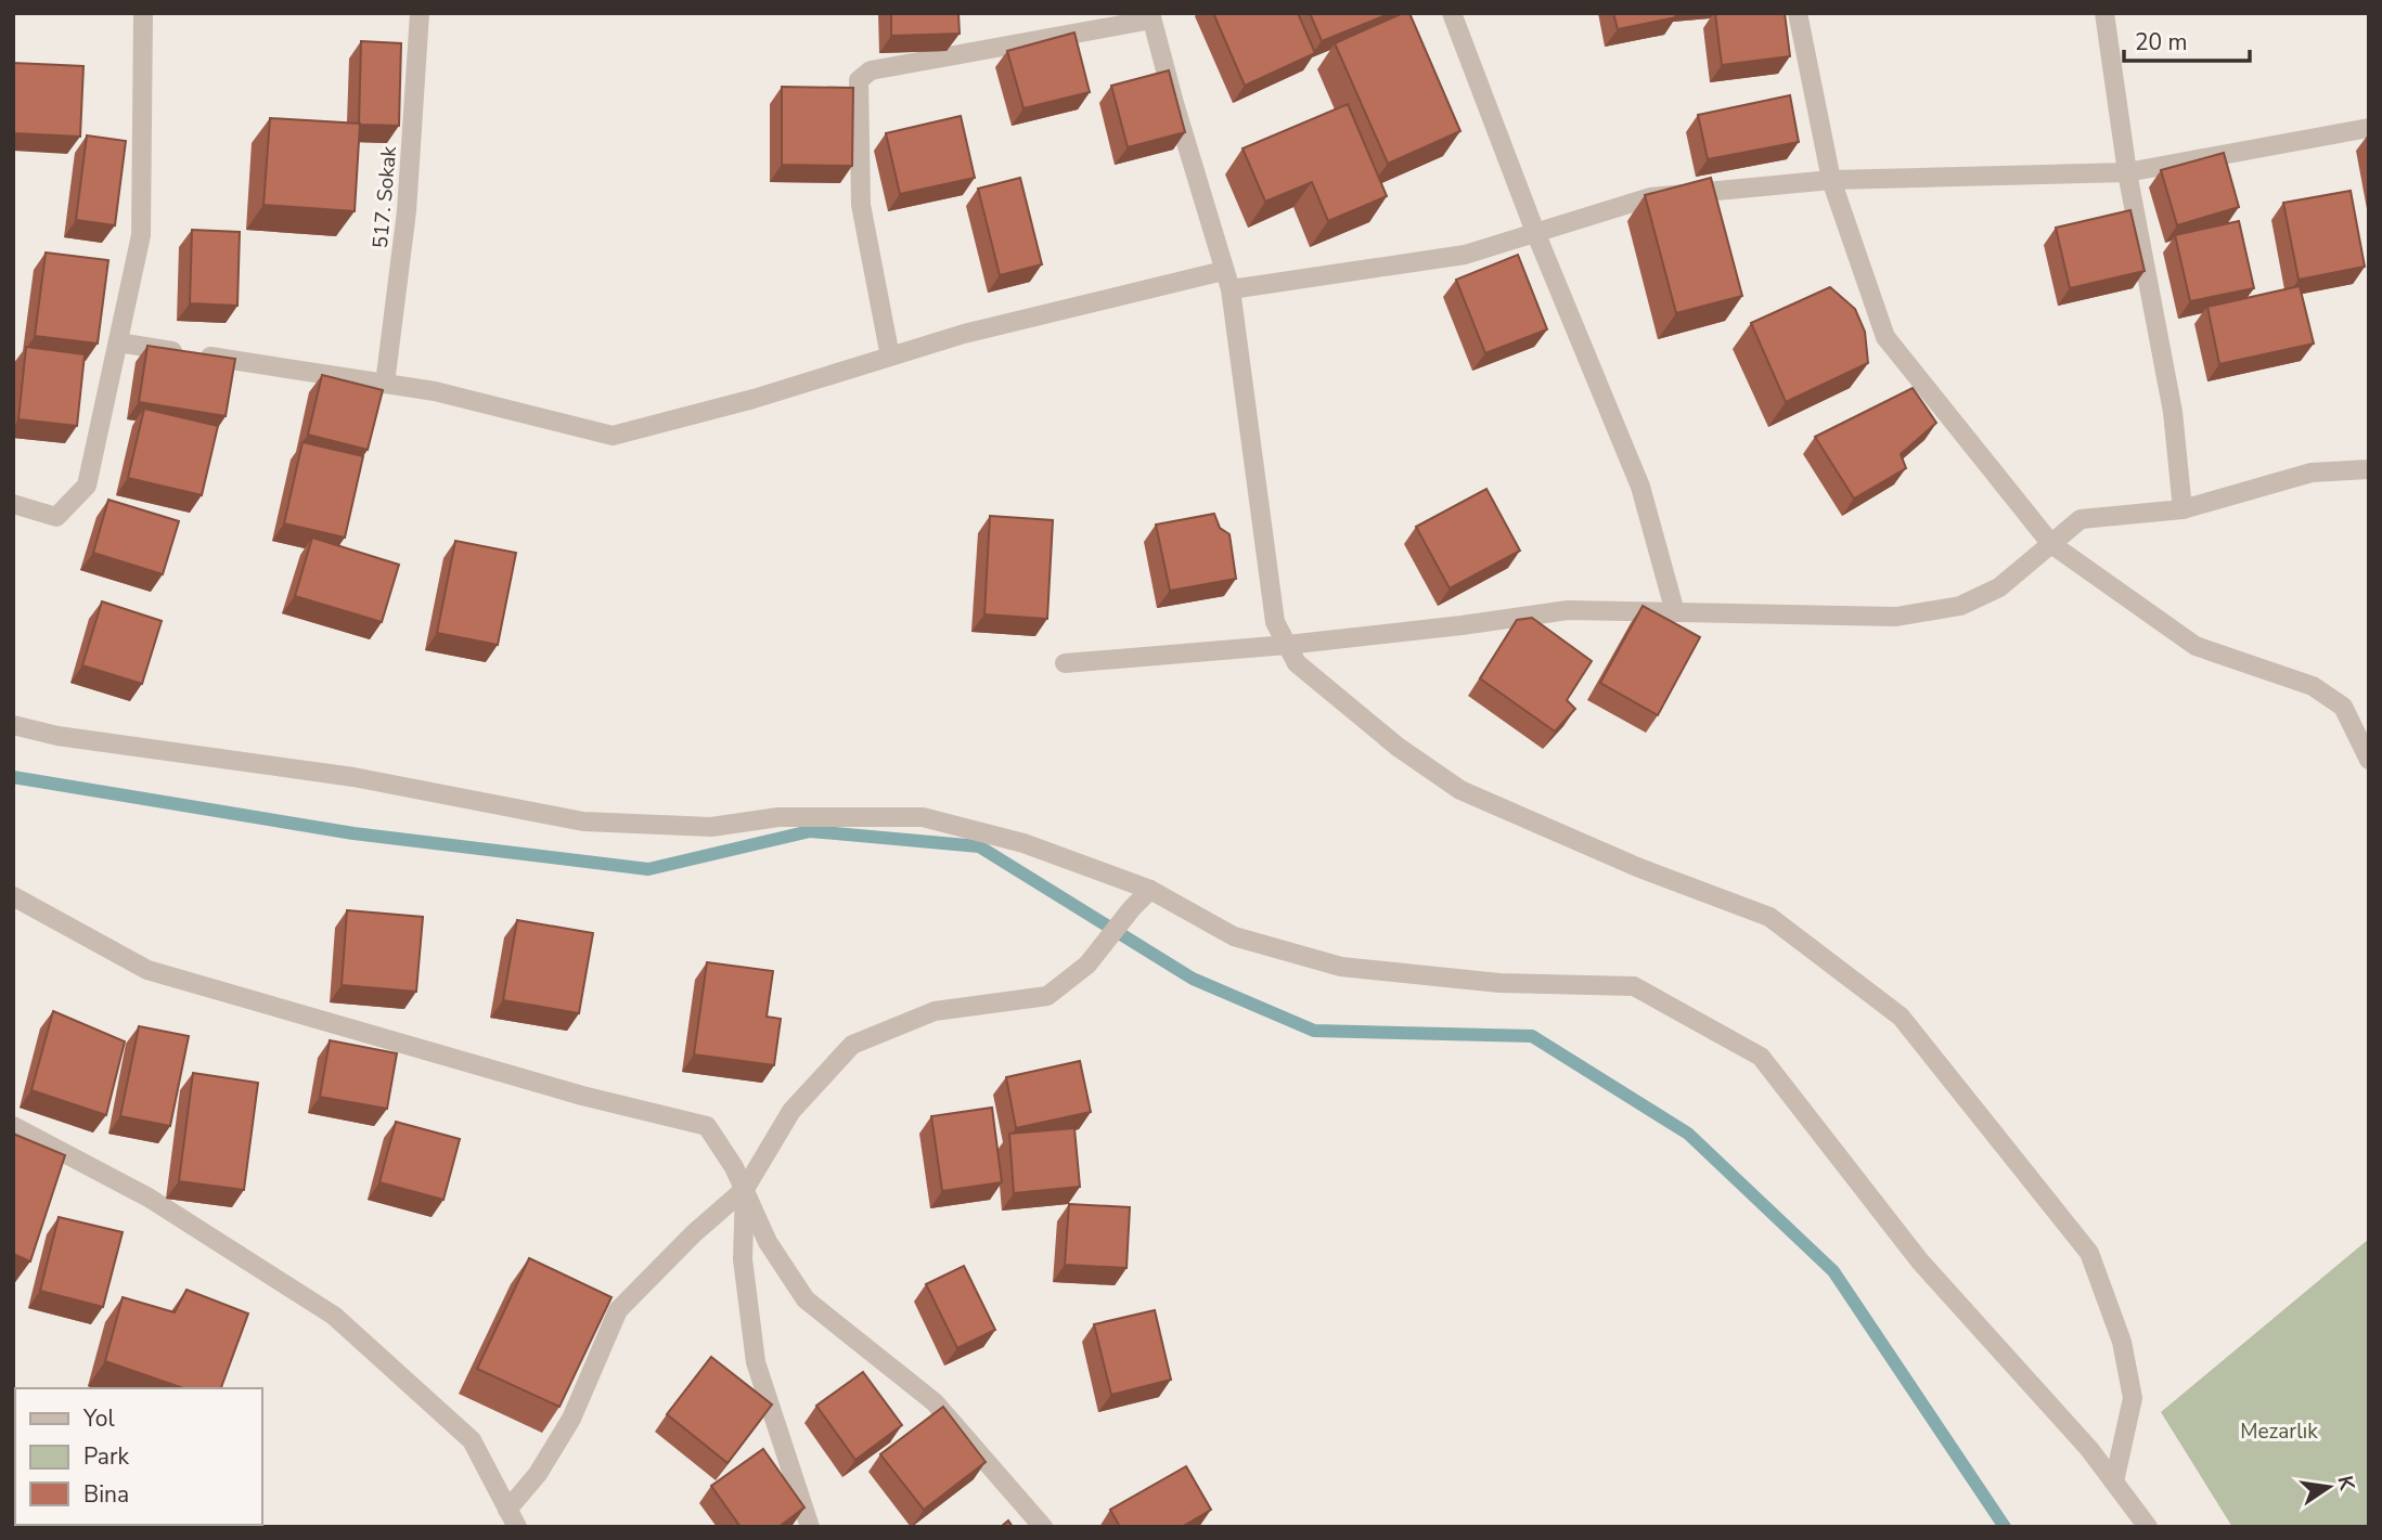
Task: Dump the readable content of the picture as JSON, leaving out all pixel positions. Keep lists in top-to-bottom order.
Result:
{
  "streets": {
    "street": ["517. Sokak"]
  },
  "parks": ["Mezarlık"],
  "legend": ["Yol", "Park", "Bina"],
  "scale_bar": "20 m",
  "north": "right"
}
